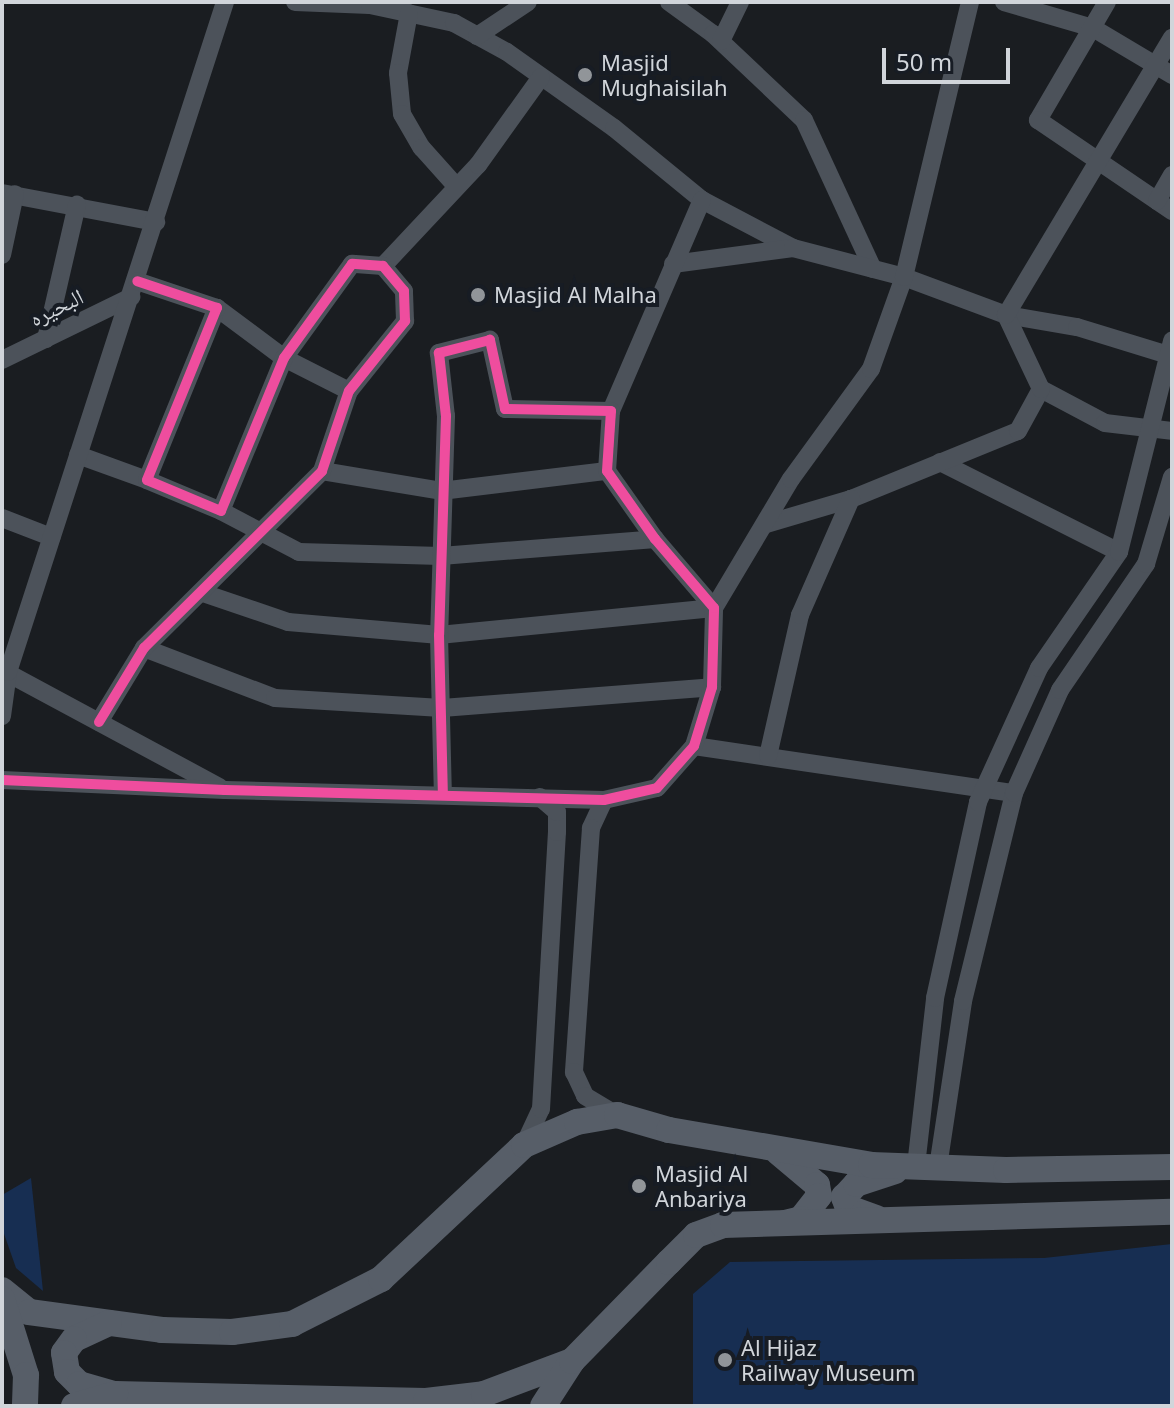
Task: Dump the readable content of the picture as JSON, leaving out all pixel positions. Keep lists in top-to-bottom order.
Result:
{
  "streets": {
    "street": ["البحيره"]
  },
  "places": [
    "Masjid Mughaisilah",
    "Masjid Al Malha",
    "Masjid Al Anbariya",
    "Al Hijaz Railway Museum"
  ],
  "scale_bar": "50 m"
}
